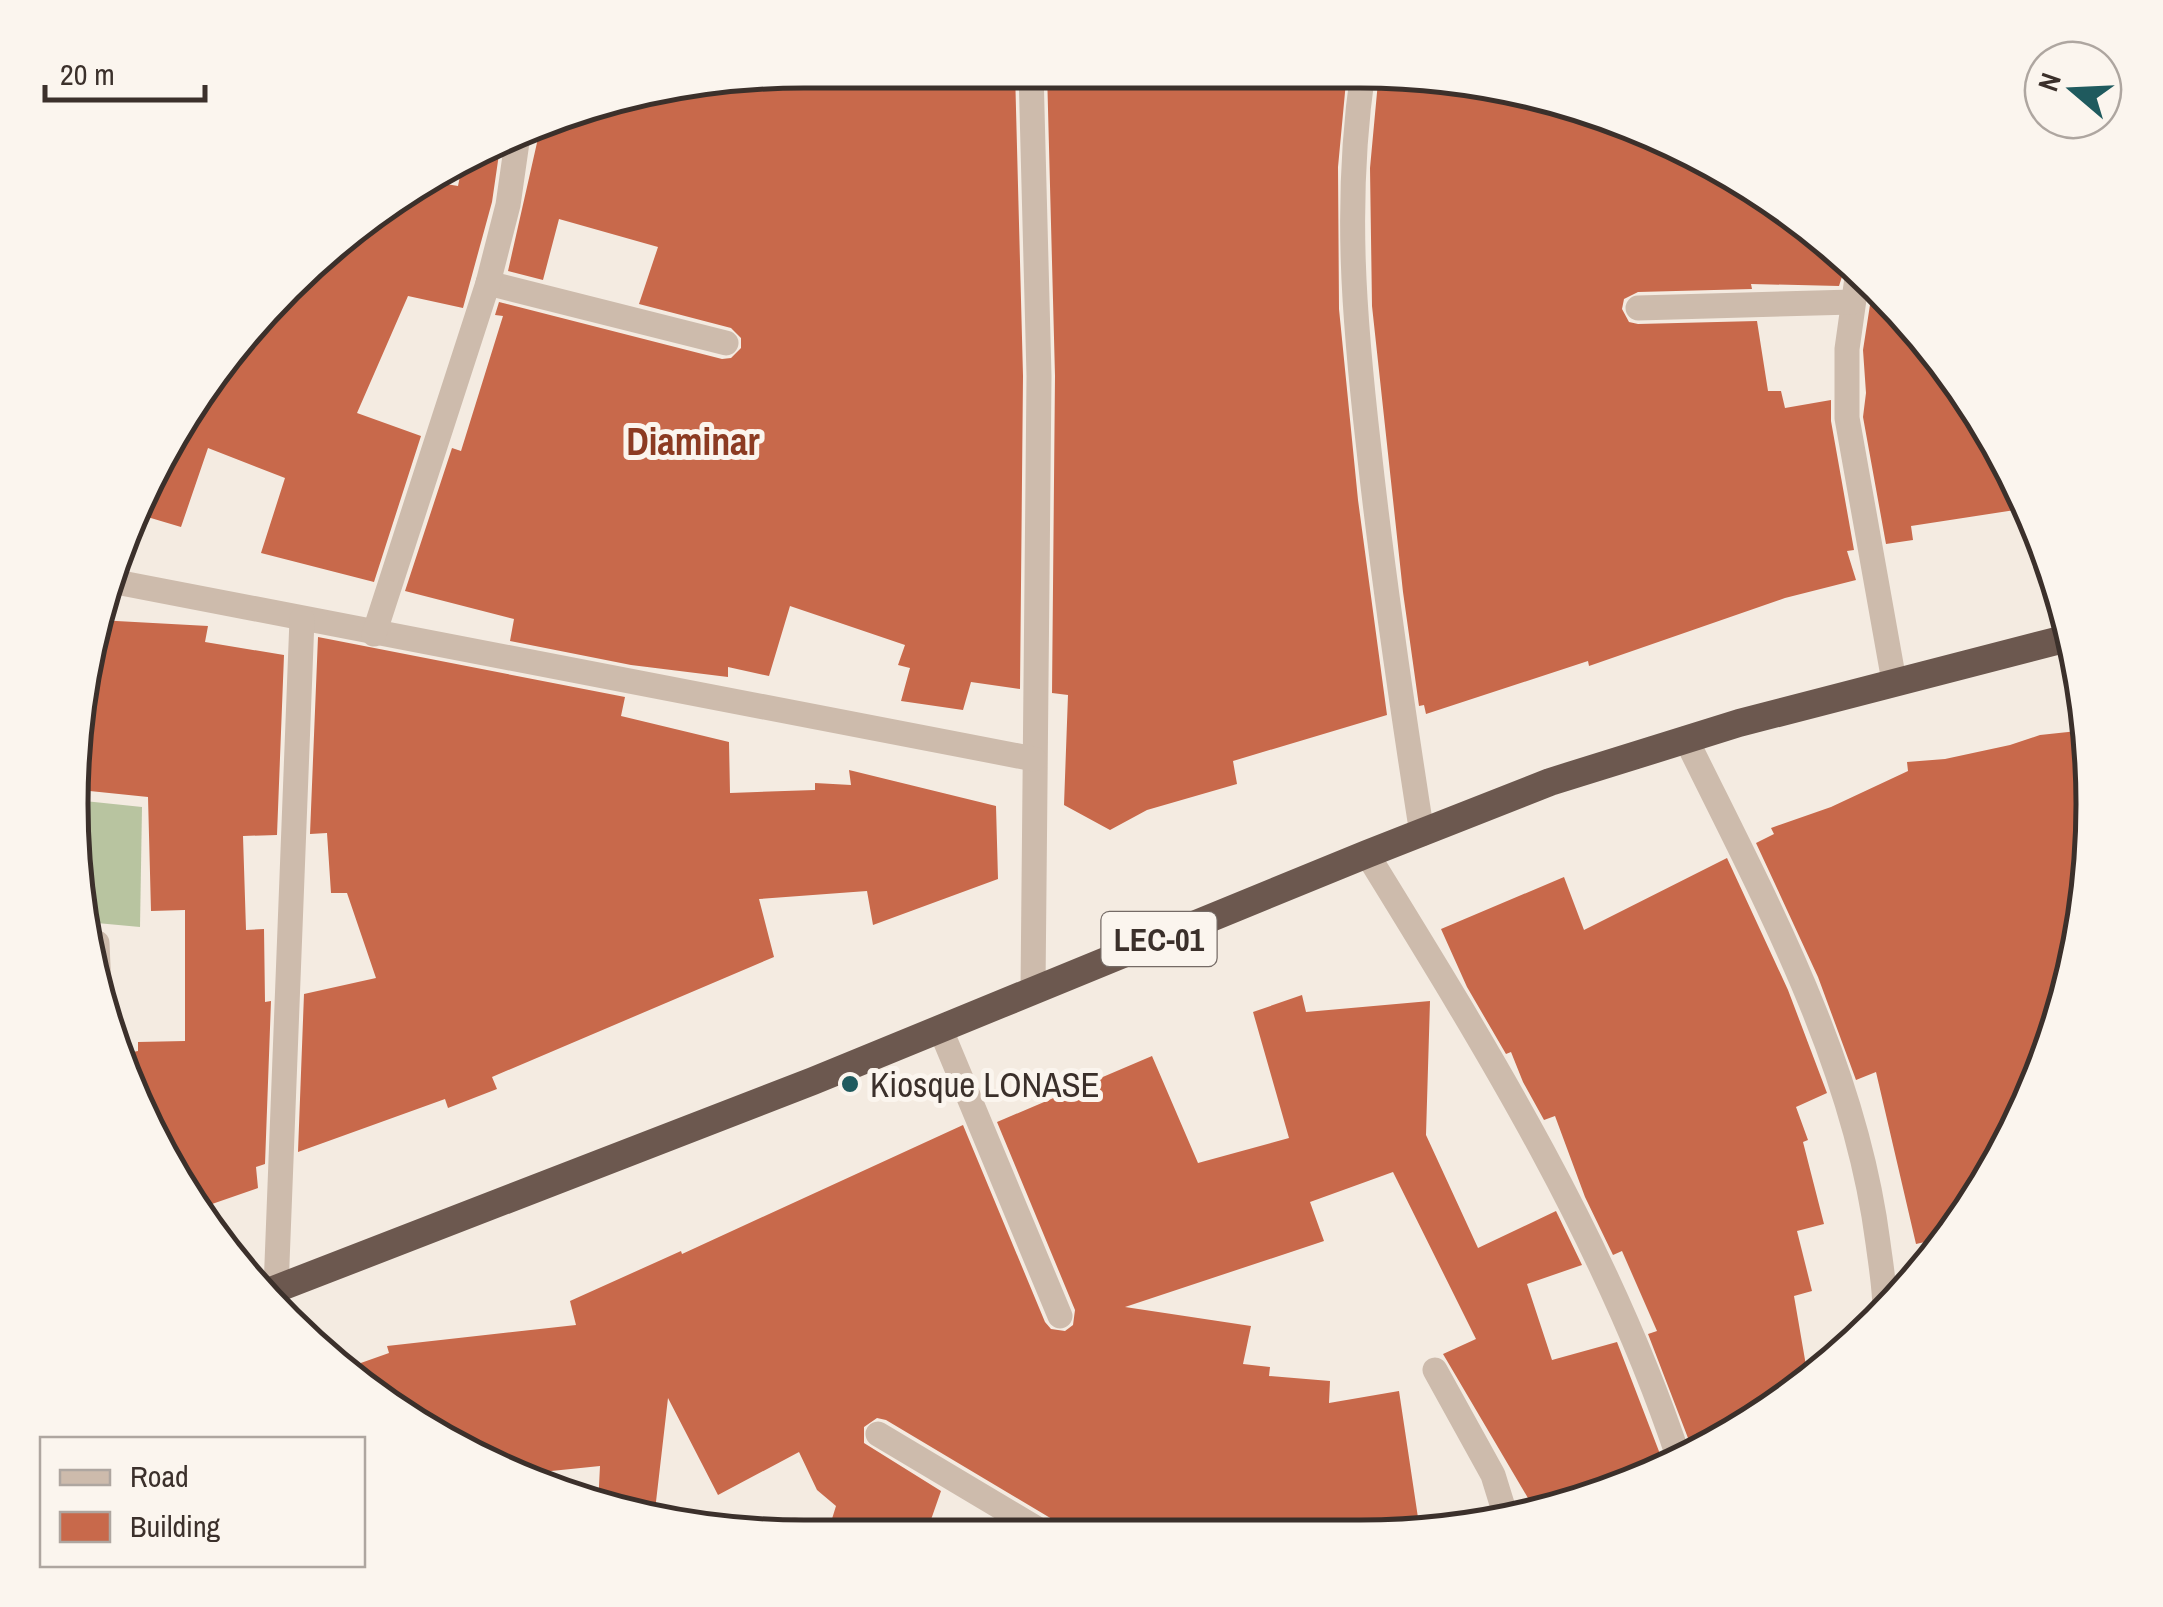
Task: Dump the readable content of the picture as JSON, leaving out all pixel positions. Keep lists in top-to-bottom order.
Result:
{
  "streets": {
    "highway": ["LEC-01"]
  },
  "districts": ["Diaminar"],
  "places": ["Kiosque LONASE"],
  "legend": ["Road", "Building"],
  "scale_bar": "20 m",
  "north": "left"
}
